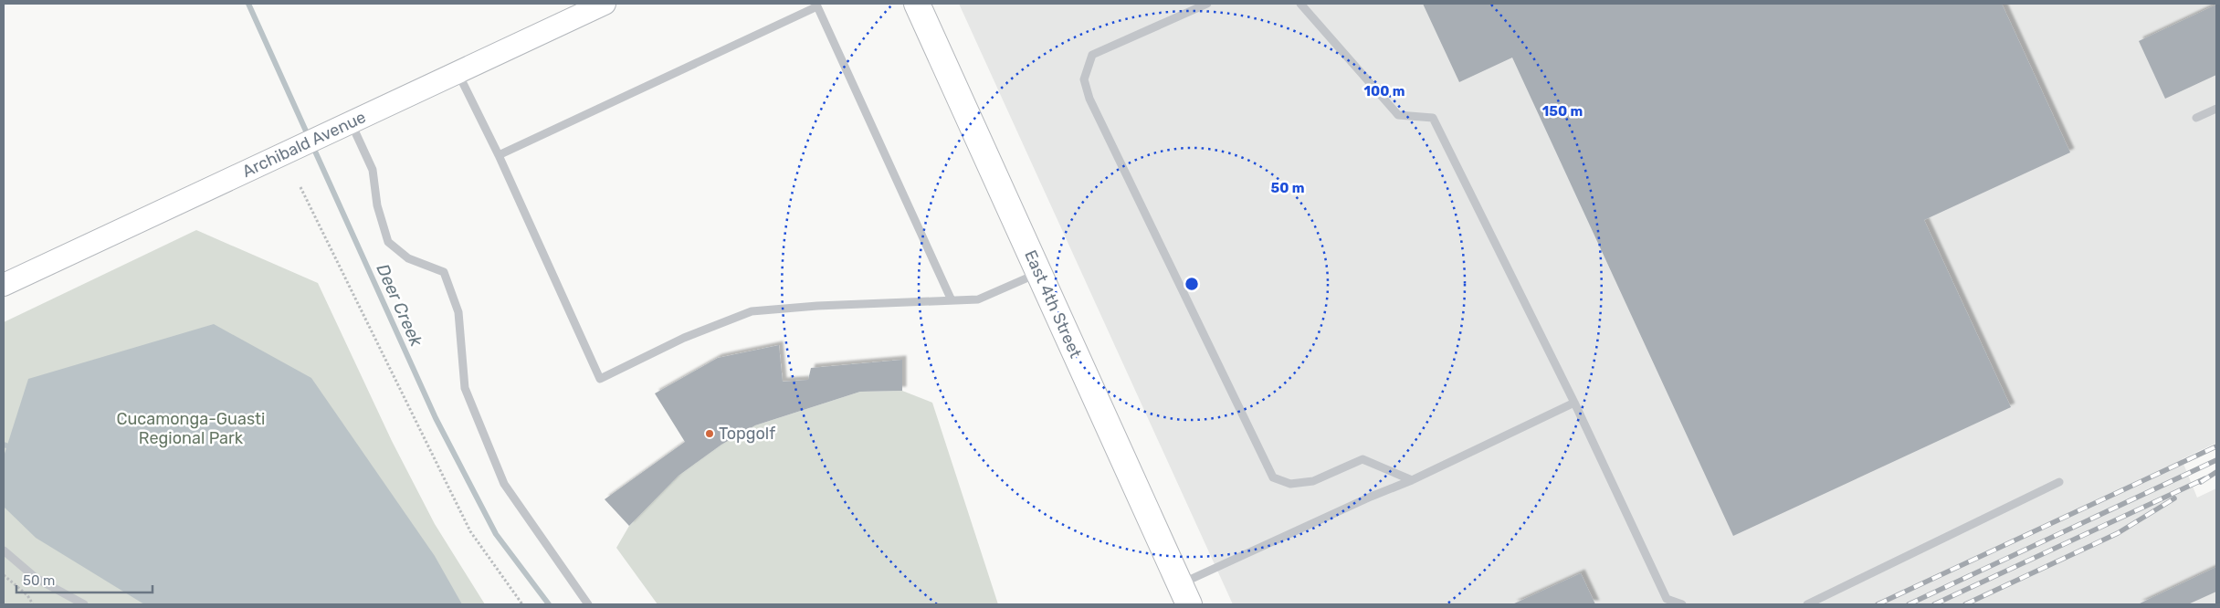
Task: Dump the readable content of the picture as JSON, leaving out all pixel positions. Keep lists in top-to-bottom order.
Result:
{
  "streets": {
    "main road": ["Archibald Avenue", "East 4th Street"]
  },
  "water": ["Deer Creek"],
  "parks": ["Cucamonga-Guasti Regional Park"],
  "places": ["Topgolf"],
  "scale_bar": "50 m",
  "rings": ["100 m", "150 m", "50 m"]
}
